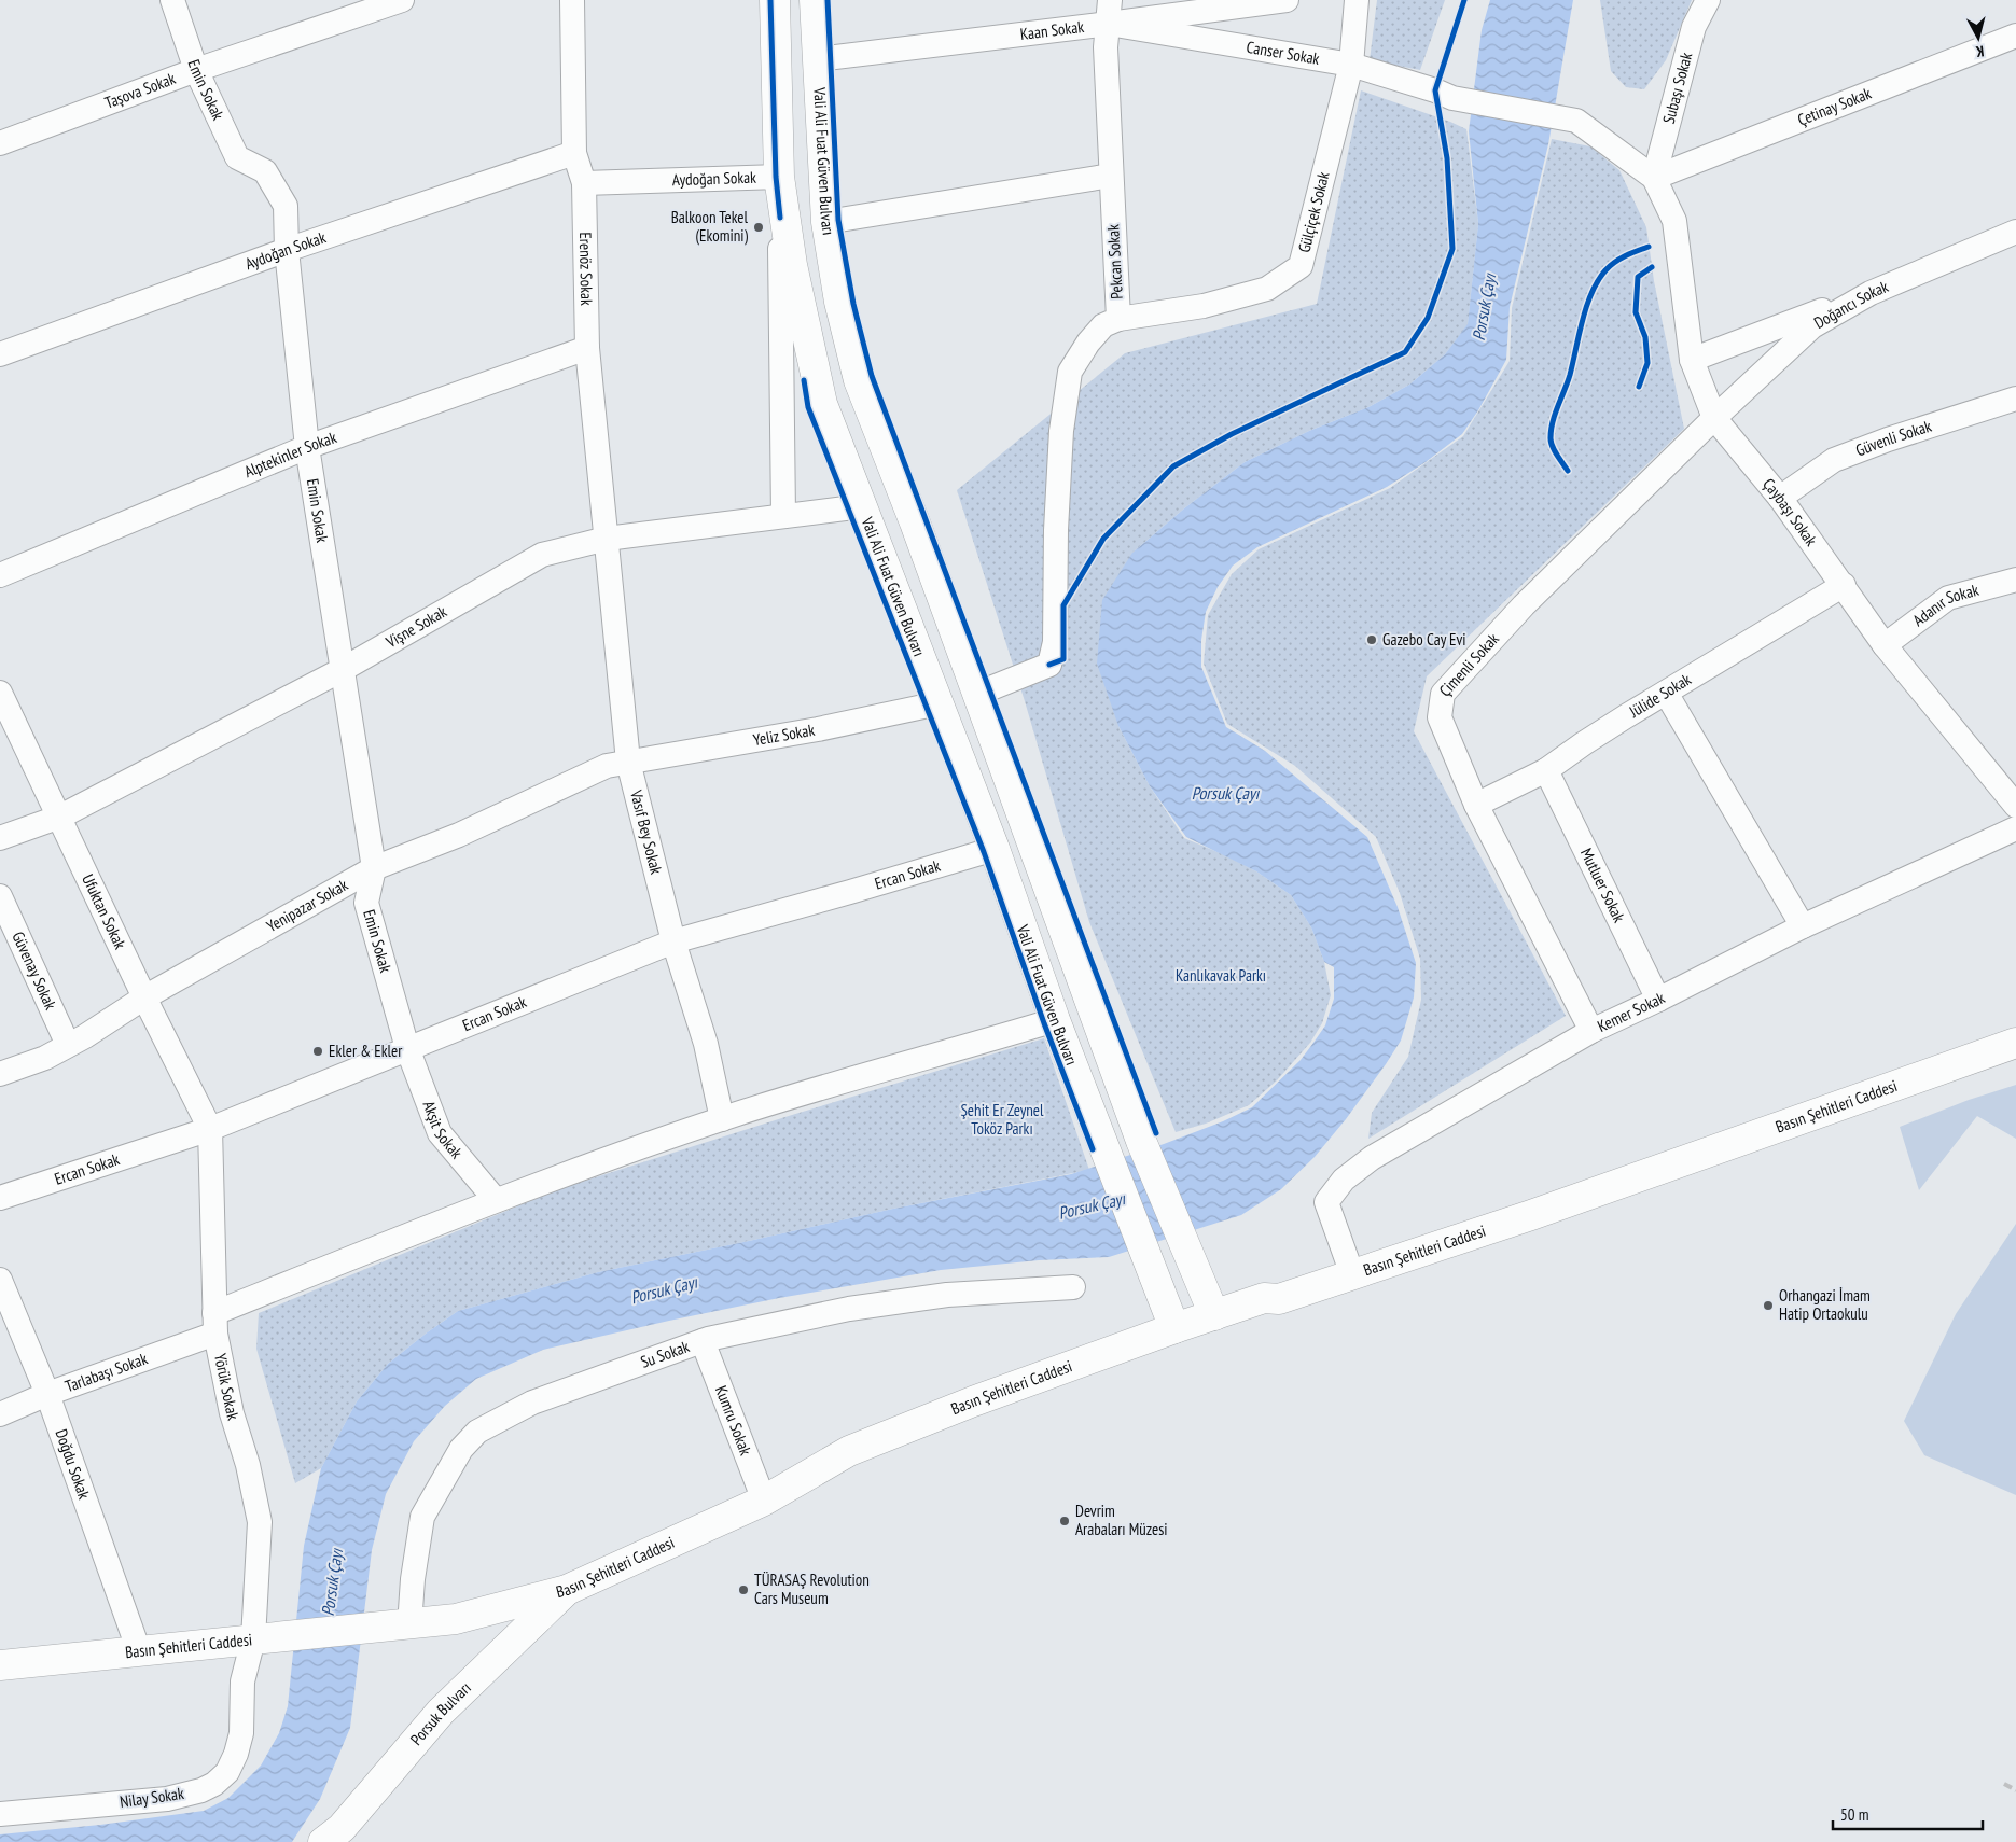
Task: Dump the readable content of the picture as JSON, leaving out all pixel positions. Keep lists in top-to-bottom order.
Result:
{
  "streets": {
    "main road": ["Vali Ali Fuat Güven Bulvarı", "Basın Şehitleri Caddesi", "Porsuk Bulvarı"],
    "street": [
      "Kaan Sokak",
      "Canser Sokak",
      "Subaşı Sokak",
      "Emin Sokak",
      "Taşova Sokak",
      "Çetinay Sokak",
      "Aydoğan Sokak",
      "Gülçiçek Sokak",
      "Pekcan Sokak",
      "Erenöz Sokak",
      "Doğancı Sokak",
      "Güvenli Sokak",
      "Alptekinler Sokak",
      "Çaybaşı Sokak",
      "Adanır Sokak",
      "Vişne Sokak",
      "Çimenli Sokak",
      "Jülide Sokak",
      "Yeliz Sokak",
      "Vasıf Bey Sokak",
      "Ercan Sokak",
      "Mutluer Sokak",
      "Yenipazar Sokak",
      "Ufuktan Sokak",
      "Güvenay Sokak",
      "Kemer Sokak",
      "Akşit Sokak",
      "Su Sokak",
      "Tarlabaşı Sokak",
      "Yörük Sokak",
      "Kumru Sokak",
      "Doğdu Sokak",
      "Nilay Sokak"
    ]
  },
  "crossings": [
    ["Kaan Sokak", "Canser Sokak"],
    ["Kaan Sokak", "Vali Ali Fuat Güven Bulvarı"],
    ["Kaan Sokak", "Pekcan Sokak"],
    ["Canser Sokak", "Subaşı Sokak"],
    ["Canser Sokak", "Çetinay Sokak"],
    ["Canser Sokak", "Gülçiçek Sokak"],
    ["Canser Sokak", "Pekcan Sokak"],
    ["Canser Sokak", "Çaybaşı Sokak"],
    ["Subaşı Sokak", "Çetinay Sokak"],
    ["Subaşı Sokak", "Çaybaşı Sokak"],
    ["Emin Sokak", "Taşova Sokak"],
    ["Emin Sokak", "Aydoğan Sokak"],
    ["Emin Sokak", "Alptekinler Sokak"],
    ["Emin Sokak", "Vişne Sokak"],
    ["Emin Sokak", "Ercan Sokak"],
    ["Emin Sokak", "Yenipazar Sokak"],
    ["Emin Sokak", "Akşit Sokak"],
    ["Çetinay Sokak", "Çaybaşı Sokak"],
    ["Vali Ali Fuat Güven Bulvarı", "Aydoğan Sokak"],
    ["Vali Ali Fuat Güven Bulvarı", "Pekcan Sokak"],
    ["Vali Ali Fuat Güven Bulvarı", "Vişne Sokak"],
    ["Vali Ali Fuat Güven Bulvarı", "Yeliz Sokak"],
    ["Vali Ali Fuat Güven Bulvarı", "Ercan Sokak"],
    ["Vali Ali Fuat Güven Bulvarı", "Basın Şehitleri Caddesi"],
    ["Vali Ali Fuat Güven Bulvarı", "Tarlabaşı Sokak"],
    ["Aydoğan Sokak", "Erenöz Sokak"],
    ["Gülçiçek Sokak", "Pekcan Sokak"],
    ["Erenöz Sokak", "Alptekinler Sokak"],
    ["Erenöz Sokak", "Vişne Sokak"],
    ["Erenöz Sokak", "Vasıf Bey Sokak"],
    ["Doğancı Sokak", "Çaybaşı Sokak"],
    ["Doğancı Sokak", "Çimenli Sokak"],
    ["Güvenli Sokak", "Çaybaşı Sokak"],
    ["Çaybaşı Sokak", "Adanır Sokak"],
    ["Çaybaşı Sokak", "Çimenli Sokak"],
    ["Çaybaşı Sokak", "Jülide Sokak"],
    ["Vişne Sokak", "Vasıf Bey Sokak"],
    ["Vişne Sokak", "Ufuktan Sokak"],
    ["Çimenli Sokak", "Jülide Sokak"],
    ["Çimenli Sokak", "Kemer Sokak"],
    ["Jülide Sokak", "Mutluer Sokak"],
    ["Yeliz Sokak", "Vasıf Bey Sokak"],
    ["Yeliz Sokak", "Yenipazar Sokak"],
    ["Vasıf Bey Sokak", "Ercan Sokak"],
    ["Vasıf Bey Sokak", "Yenipazar Sokak"],
    ["Vasıf Bey Sokak", "Tarlabaşı Sokak"],
    ["Ercan Sokak", "Ufuktan Sokak"],
    ["Ercan Sokak", "Akşit Sokak"],
    ["Ercan Sokak", "Yörük Sokak"],
    ["Mutluer Sokak", "Kemer Sokak"],
    ["Yenipazar Sokak", "Ufuktan Sokak"],
    ["Yenipazar Sokak", "Güvenay Sokak"],
    ["Ufuktan Sokak", "Yörük Sokak"],
    ["Basın Şehitleri Caddesi", "Su Sokak"],
    ["Basın Şehitleri Caddesi", "Yörük Sokak"],
    ["Basın Şehitleri Caddesi", "Kumru Sokak"],
    ["Basın Şehitleri Caddesi", "Doğdu Sokak"],
    ["Basın Şehitleri Caddesi", "Porsuk Bulvarı"],
    ["Basın Şehitleri Caddesi", "Nilay Sokak"],
    ["Akşit Sokak", "Tarlabaşı Sokak"],
    ["Su Sokak", "Kumru Sokak"],
    ["Tarlabaşı Sokak", "Yörük Sokak"],
    ["Tarlabaşı Sokak", "Doğdu Sokak"],
    ["Yörük Sokak", "Nilay Sokak"]
  ],
  "water": ["Porsuk Çayı"],
  "parks": ["Kanlıkavak Parkı", "Şehit Er Zeynel Toköz Parkı"],
  "places": [
    "Balkoon Tekel (Ekomini)",
    "Gazebo Cay Evi",
    "Ekler & Ekler",
    "Orhangazi İmam Hatip Ortaokulu",
    "Devrim Arabaları Müzesi",
    "TÜRASAŞ Revolution Cars Museum"
  ],
  "scale_bar": "50 m",
  "north": "bottom"
}
